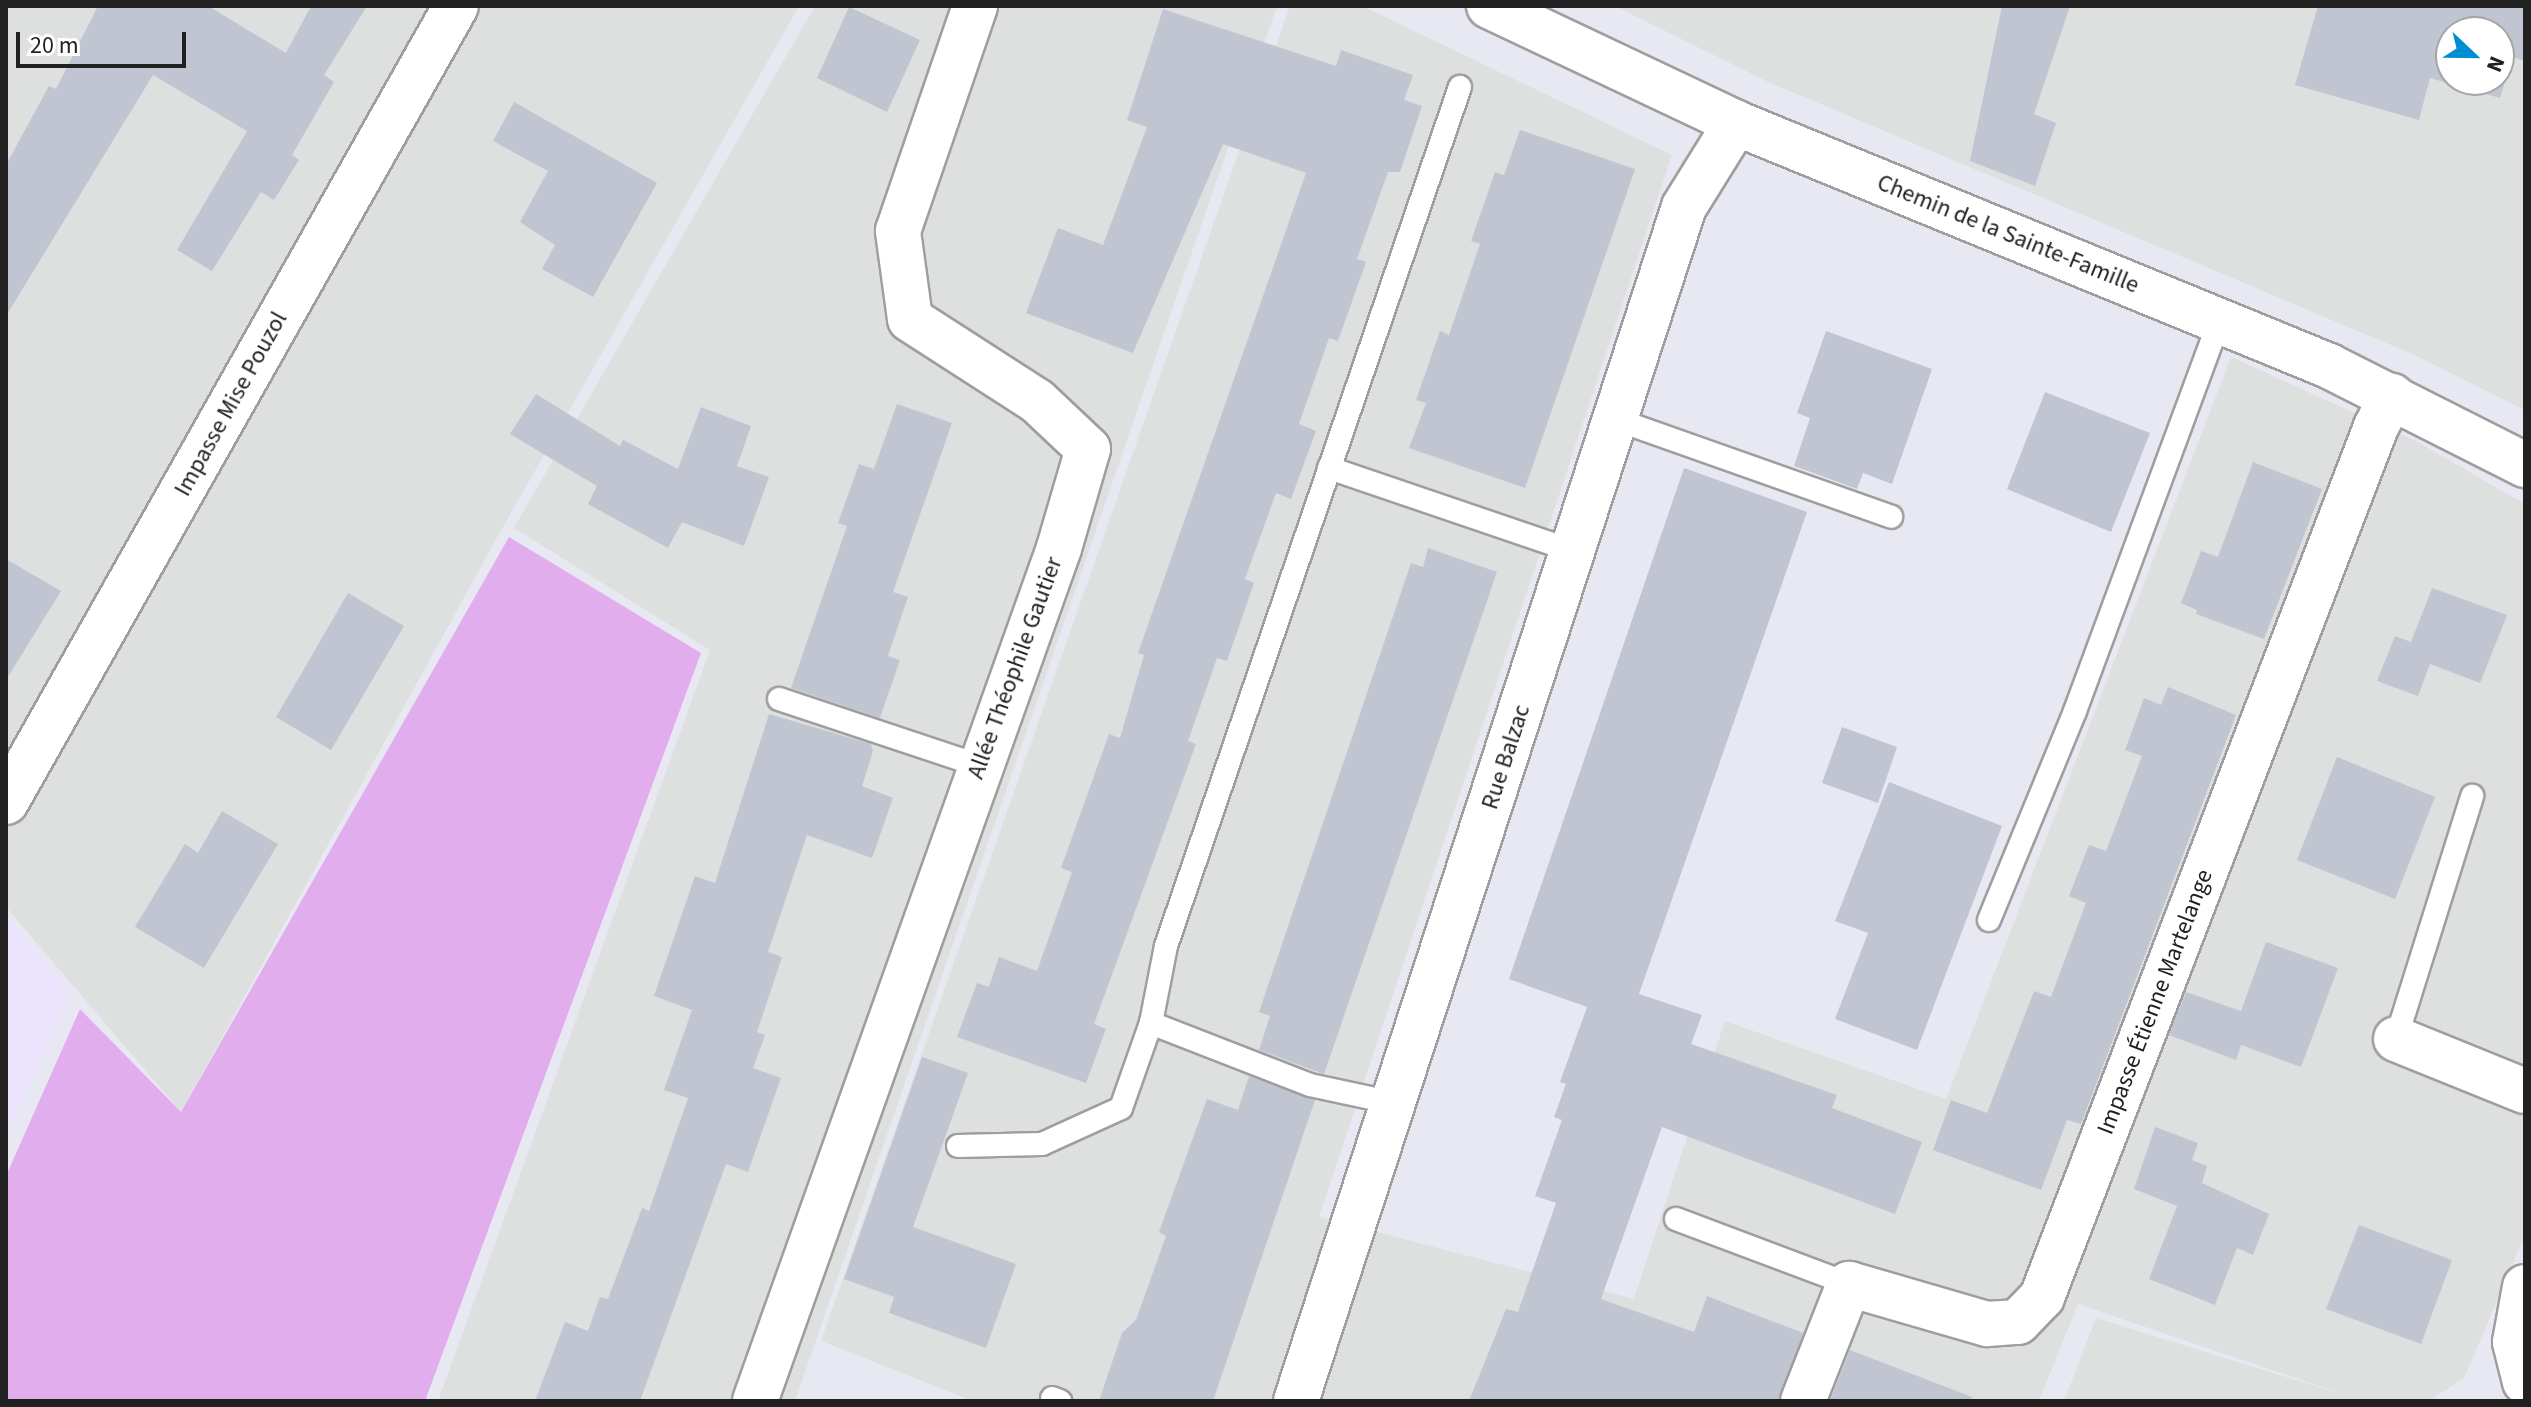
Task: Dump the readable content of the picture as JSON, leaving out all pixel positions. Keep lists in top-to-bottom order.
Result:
{
  "streets": {
    "street": [
      "Chemin de la Sainte-Famille",
      "Impasse Mise Pouzol",
      "Allée Théophile Gautier",
      "Rue Balzac",
      "Impasse Étienne Martelange"
    ]
  },
  "crossings": [
    ["Chemin de la Sainte-Famille", "Rue Balzac"],
    ["Chemin de la Sainte-Famille", "Impasse Étienne Martelange"]
  ],
  "scale_bar": "20 m",
  "north": "right"
}
